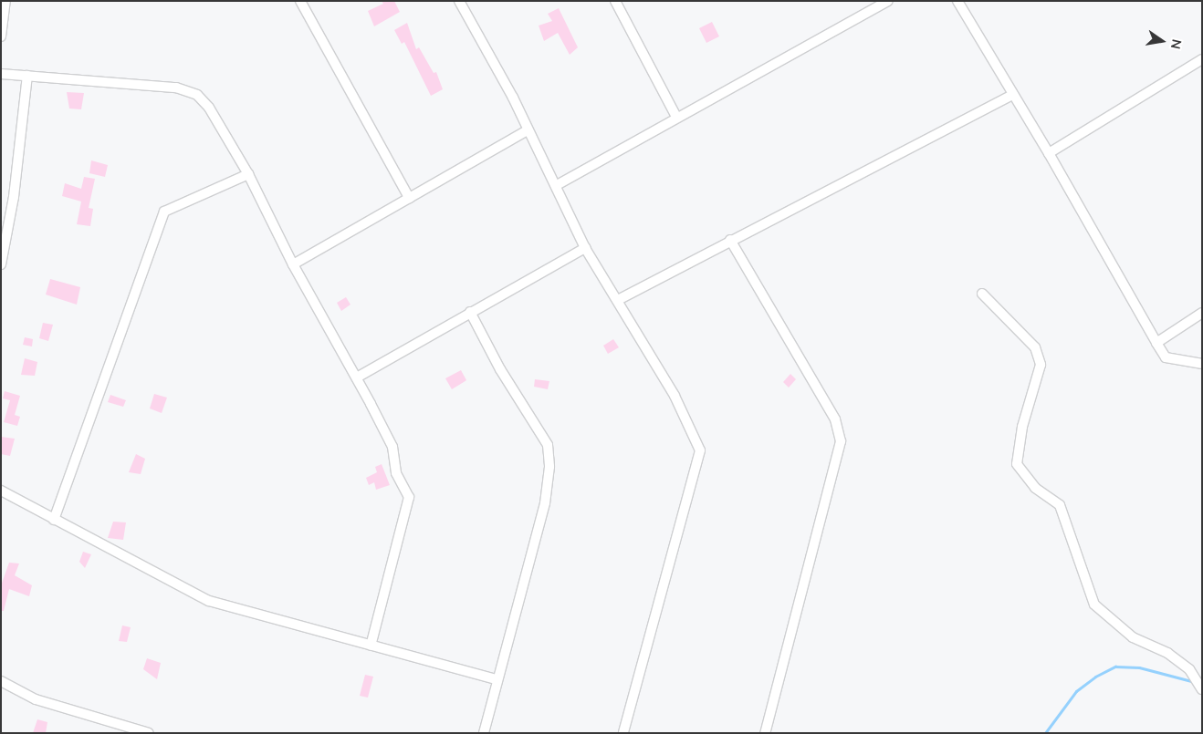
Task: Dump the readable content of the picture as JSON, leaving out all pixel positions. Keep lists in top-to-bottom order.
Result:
{
  "north": "right"
}
